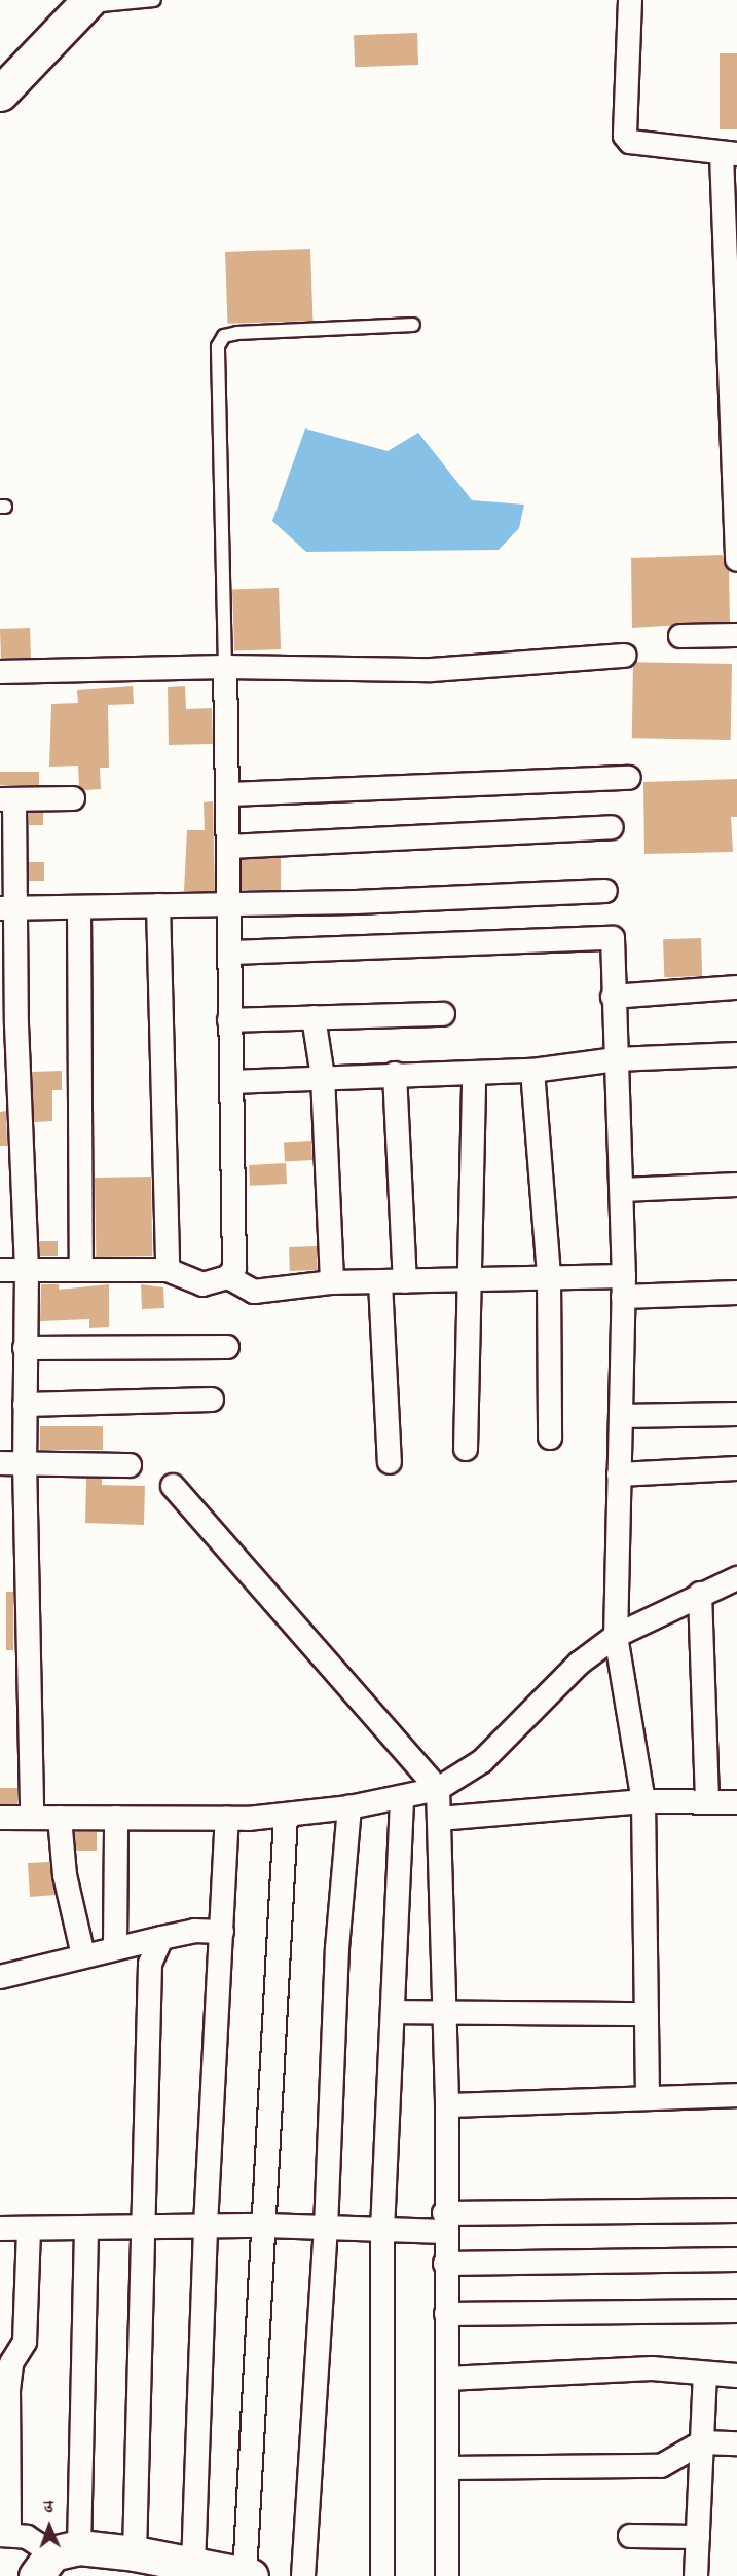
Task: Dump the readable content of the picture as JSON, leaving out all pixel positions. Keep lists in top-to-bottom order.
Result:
{
  "north": "top"
}
